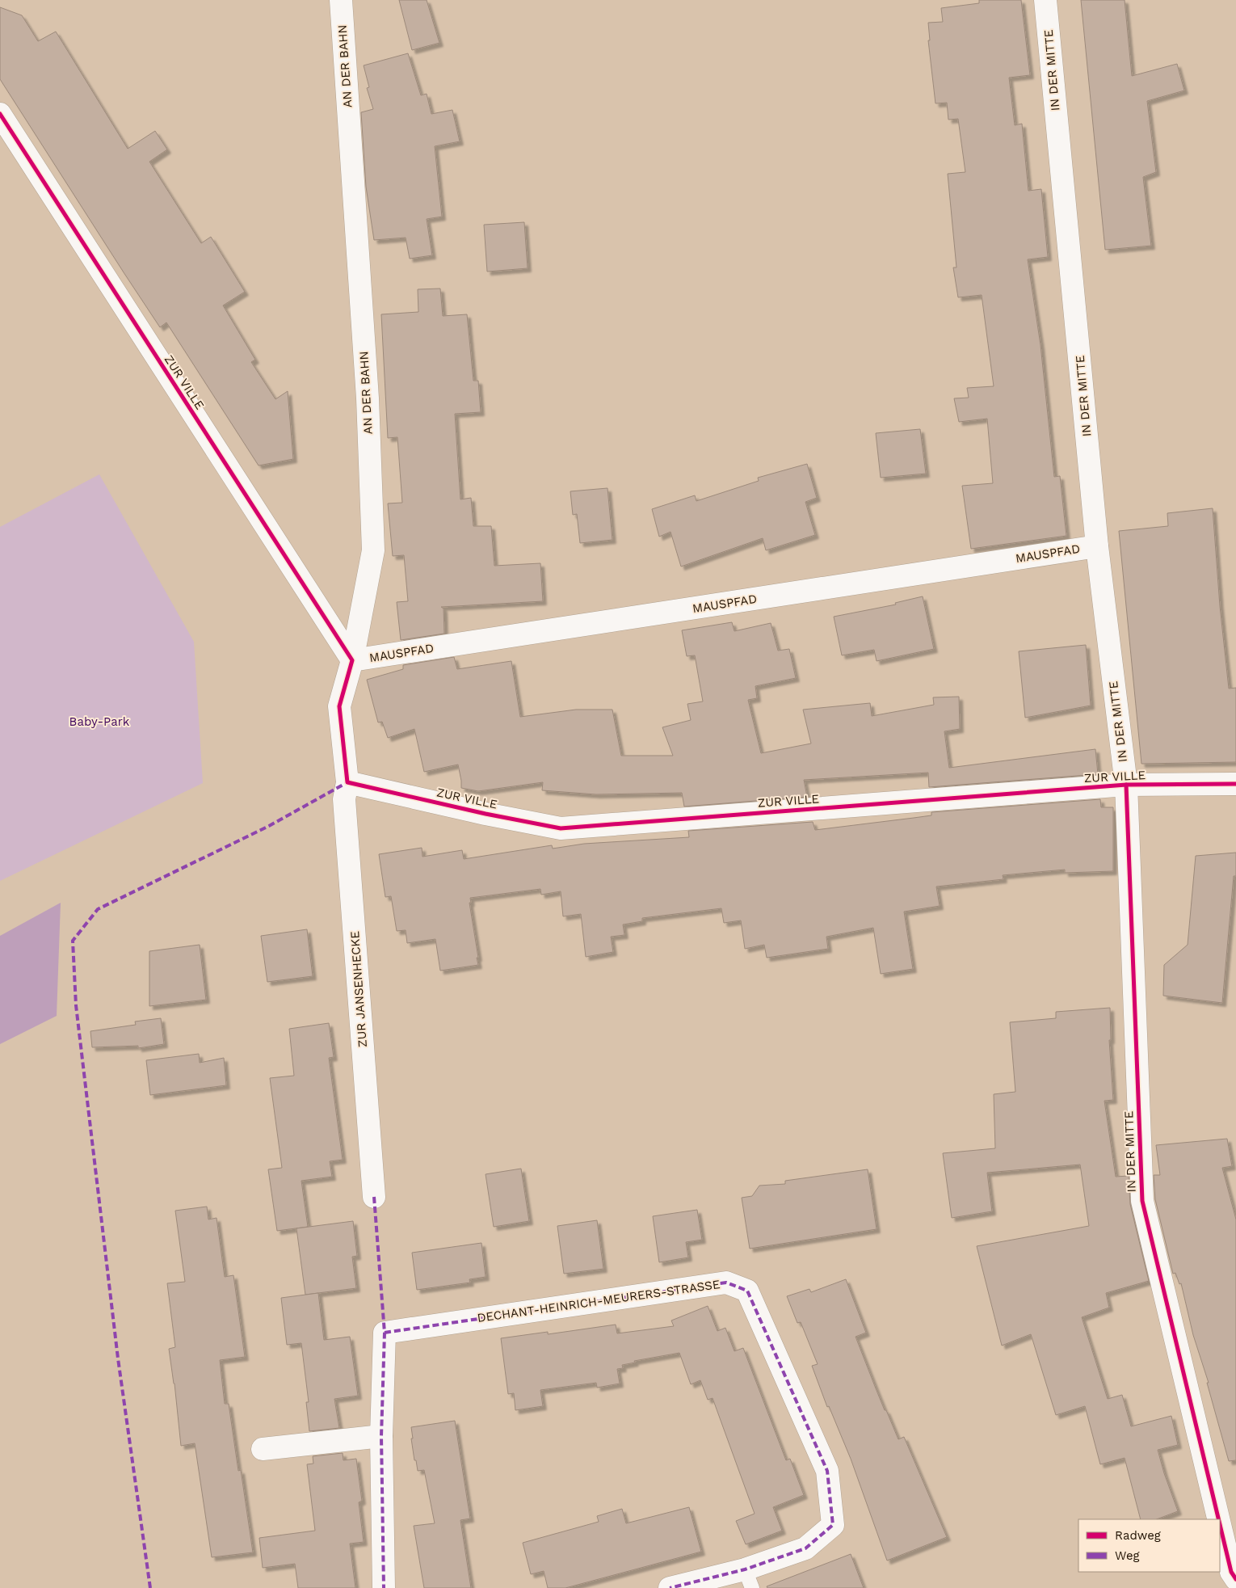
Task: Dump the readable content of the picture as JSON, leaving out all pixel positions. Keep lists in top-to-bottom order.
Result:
{
  "streets": {
    "street": [
      "AN DER BAHN",
      "IN DER MITTE",
      "ZUR VILLE",
      "MAUSPFAD",
      "ZUR JANSENHECKE",
      "DECHANT-HEINRICH-MEURERS-STRASSE"
    ]
  },
  "crossings": [
    ["AN DER BAHN", "ZUR VILLE"],
    ["AN DER BAHN", "MAUSPFAD"],
    ["AN DER BAHN", "ZUR JANSENHECKE"],
    ["IN DER MITTE", "ZUR VILLE"],
    ["IN DER MITTE", "MAUSPFAD"],
    ["ZUR VILLE", "MAUSPFAD"],
    ["ZUR VILLE", "ZUR JANSENHECKE"]
  ],
  "parks": ["Baby-Park"],
  "legend": ["Radweg", "Weg"]
}
